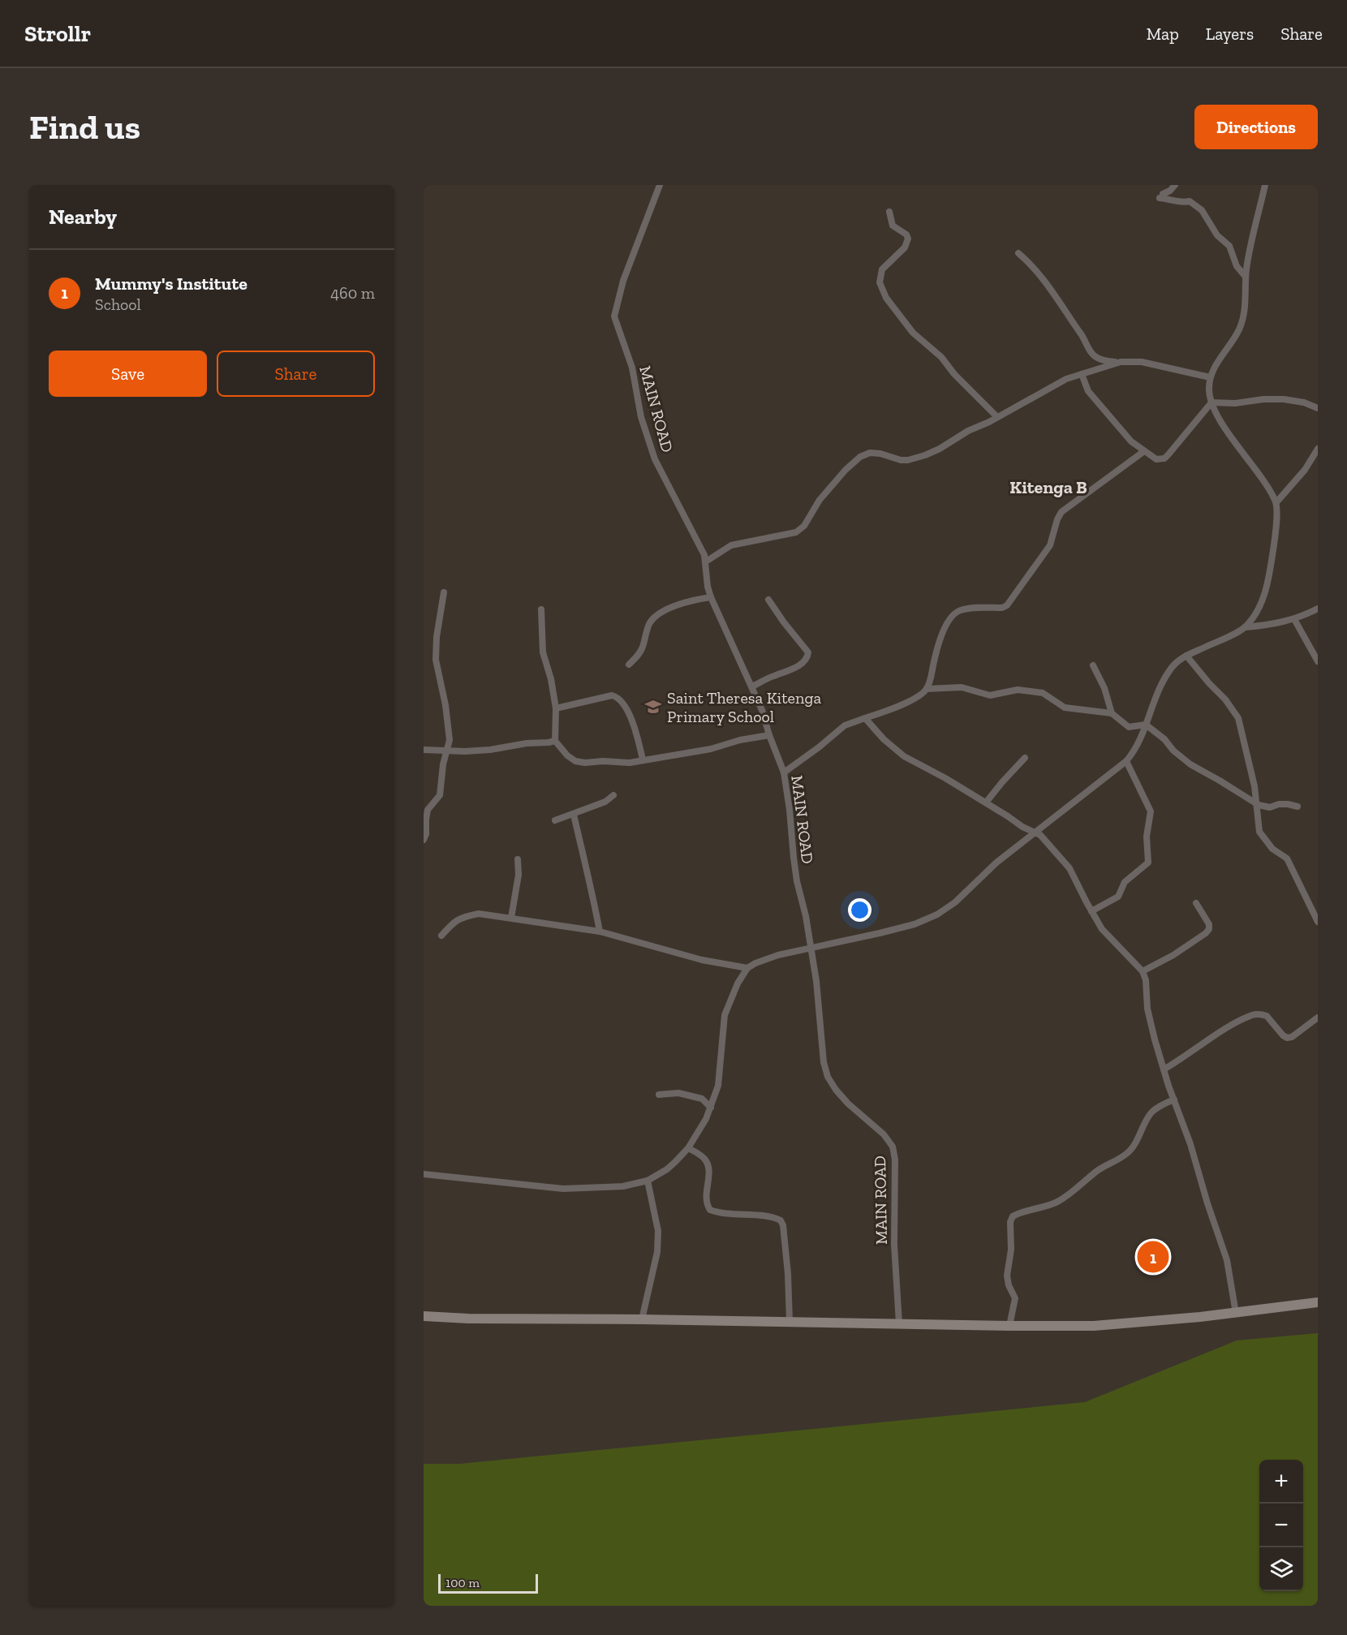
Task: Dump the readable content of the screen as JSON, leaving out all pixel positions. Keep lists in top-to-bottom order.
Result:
{
  "streets": {
    "street": ["MAIN ROAD"]
  },
  "districts": ["Kitenga B"],
  "places": {
    "school or university": ["Saint Theresa Kitenga Primary School"]
  },
  "scale_bar": "100 m",
  "page": {
    "header": "Strollr",
    "nav": ["Map", "Layers", "Share"],
    "buttons": [
      "Directions",
      ["Save", "Share"]
    ],
    "title": "Find us",
    "heading": "Nearby",
    "list": [
      {
        "mark": "1",
        "name": "Mummy's Institute",
        "note": "School",
        "value": "460 m"
      }
    ],
    "pins": "1",
    "map_buttons": ["+", "−"],
    "scale": "100 m"
  }
}
